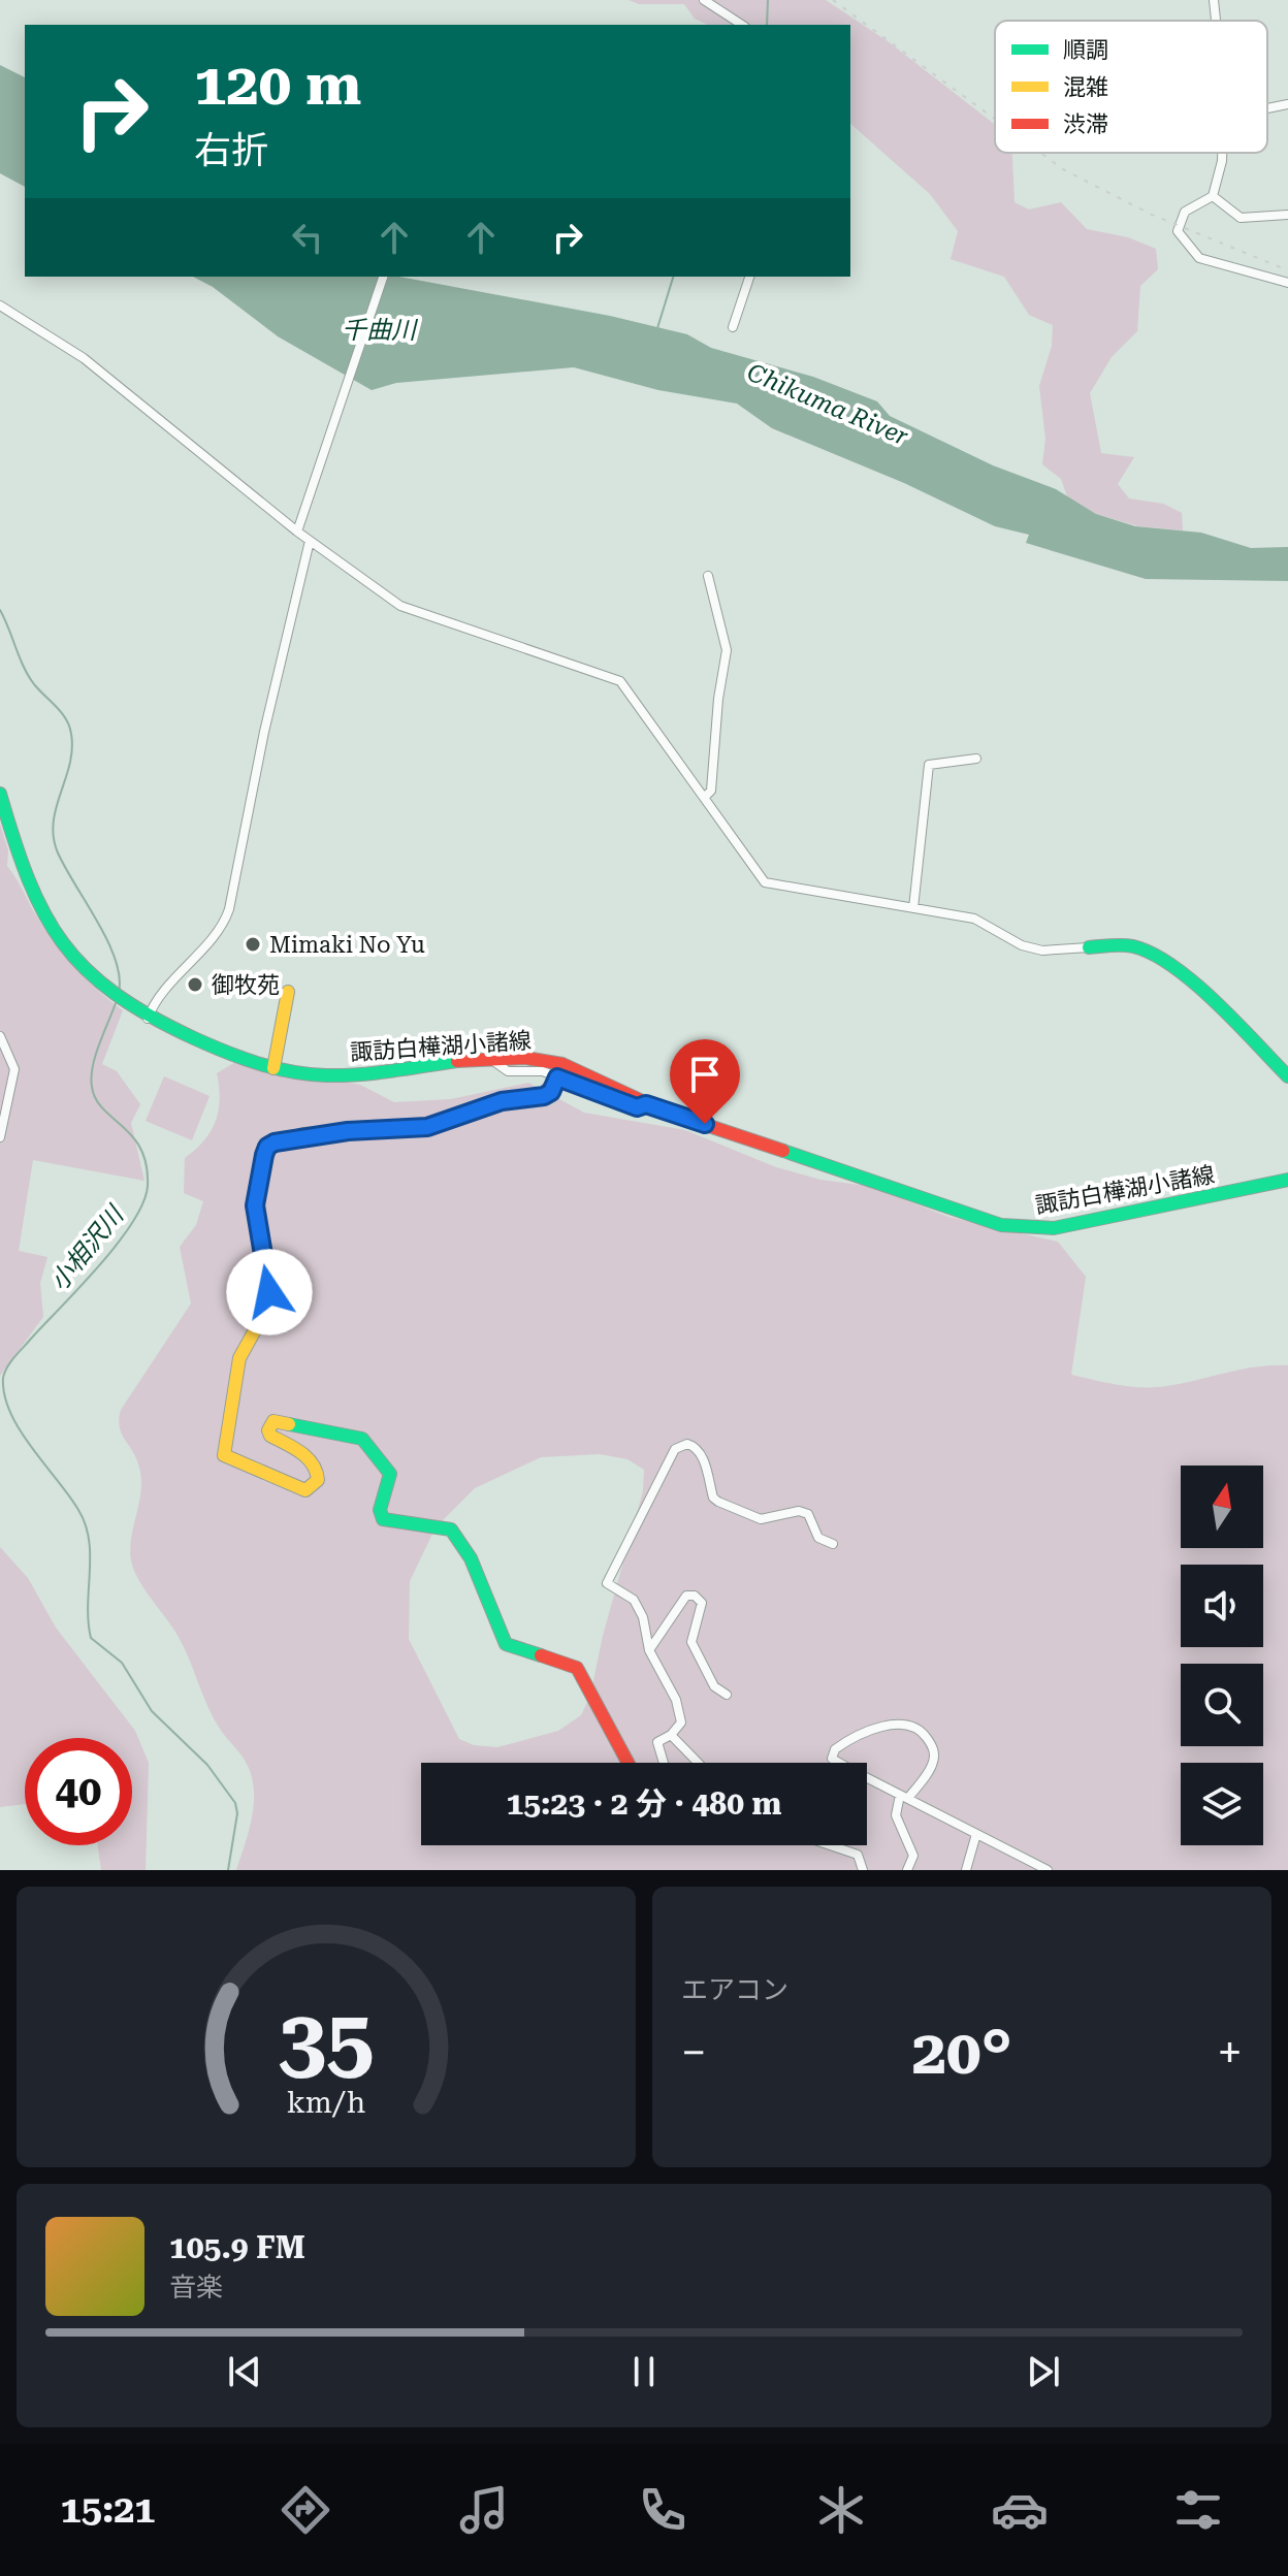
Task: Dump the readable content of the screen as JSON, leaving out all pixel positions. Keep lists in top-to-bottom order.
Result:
{
  "streets": {
    "street": ["諏訪白樺湖小諸線"]
  },
  "water": ["千曲川", "Chikuma River", "小相沢川"],
  "places": ["Mimaki No Yu", "御牧苑"],
  "legend": ["順調", "混雑", "渋滞"],
  "north": "top",
  "page": {
    "turn": ["120 m", "右折"],
    "limit": "40",
    "trip": "15:23 · 2 分 · 480 m",
    "tile": "エアコン",
    "heat": ["−", "20°", "+"],
    "song": ["105.9 FM", "音楽"],
    "tabs": "15:21",
    "gauge": ["35", "km/h"]
  }
}
